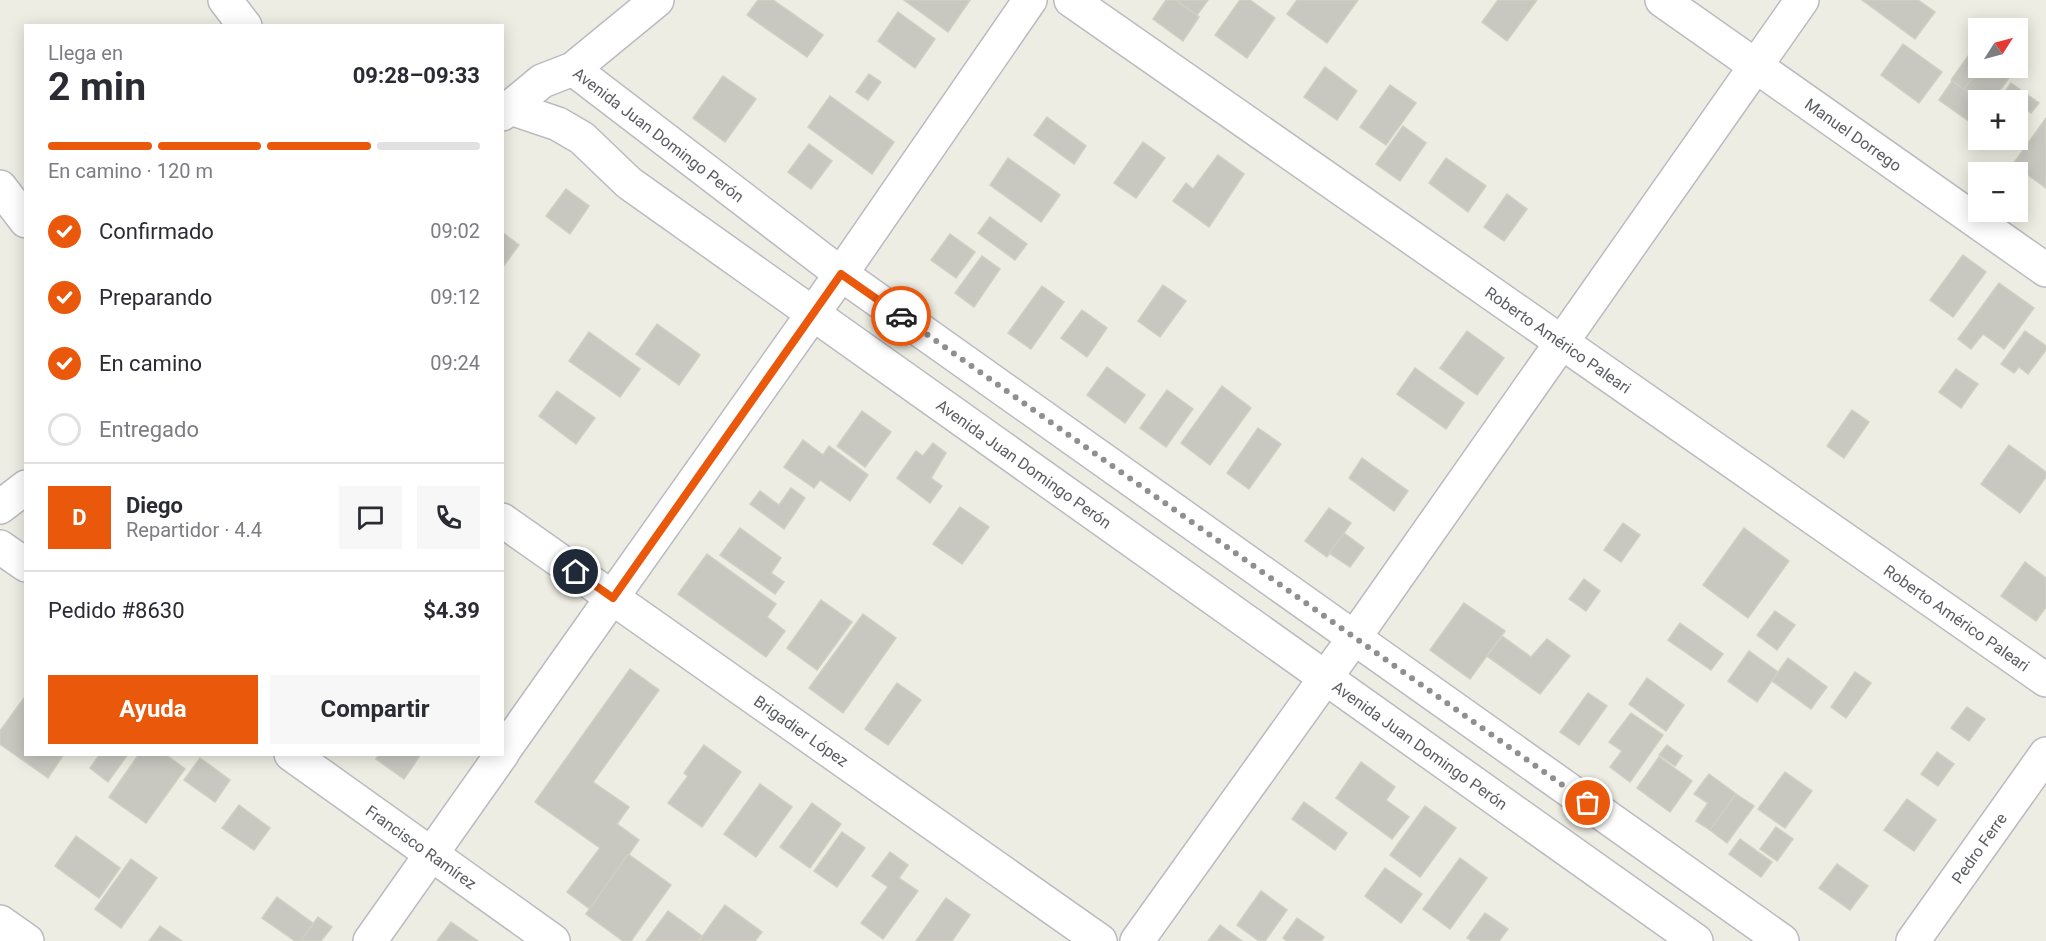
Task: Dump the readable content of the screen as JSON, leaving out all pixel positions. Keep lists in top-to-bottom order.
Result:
{
  "streets": {
    "street": [
      "Manuel Dorrego",
      "Avenida Juan Domingo Perón",
      "Roberto Américo Paleari",
      "Brigadier López",
      "Francisco Ramírez",
      "Pedro Ferre"
    ]
  },
  "north": "top right",
  "page": {
    "map_buttons": ["+", "−"],
    "heading": ["2 min", "Llega en", "09:28–09:33"],
    "panel": [
      "Diego",
      "Repartidor · 4.4",
      "Pedido #8630",
      "$4.39"
    ],
    "bar": "En camino · 120 m",
    "list": [
      ["Confirmado", "09:02"],
      ["Preparando", "09:12"],
      ["En camino", "09:24"],
      "Entregado"
    ],
    "round": "D",
    "buttons": ["Ayuda", "Compartir"]
  }
}
